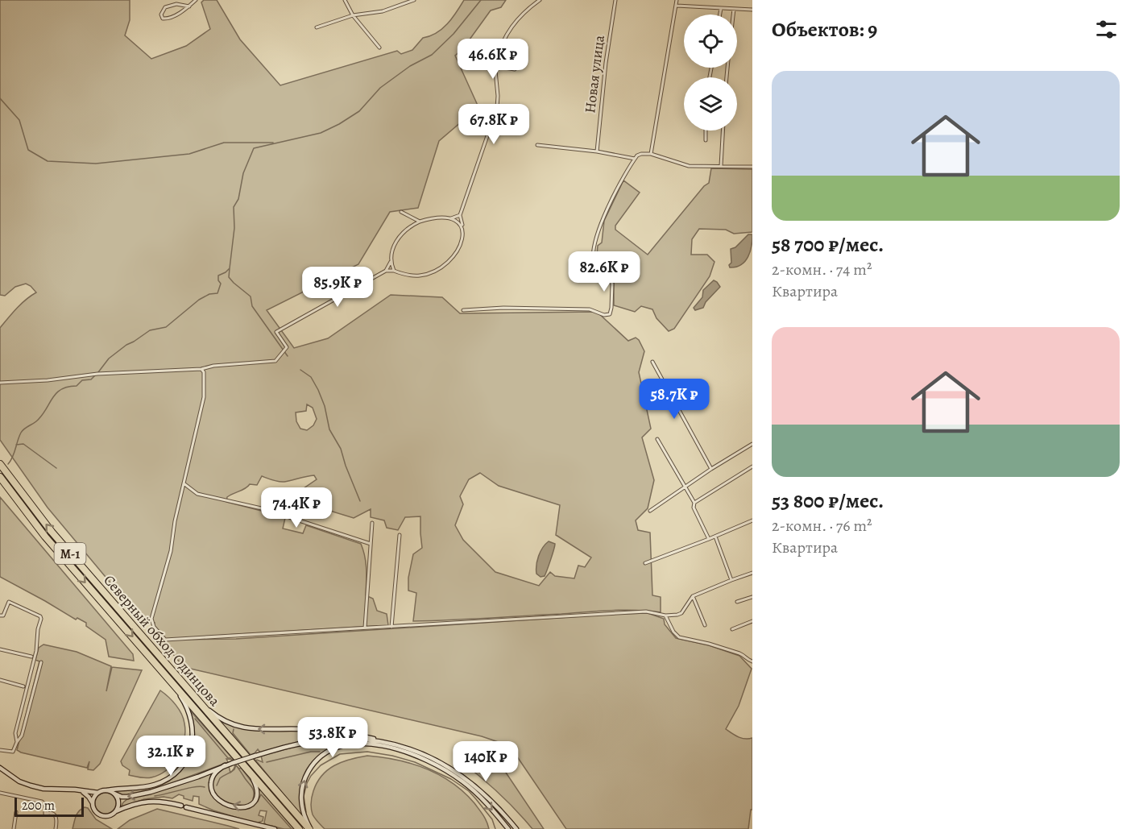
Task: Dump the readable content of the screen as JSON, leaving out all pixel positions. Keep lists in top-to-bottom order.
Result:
{
  "streets": {
    "highway": ["М-1", "Северный обход Одинцова"],
    "street": ["Новая улица"]
  },
  "scale_bar": "200 m",
  "page": {
    "heading": "Объектов: 9",
    "price": [
      "46.6K ₽",
      "67.8K ₽",
      "82.6K ₽",
      "85.9K ₽",
      "58.7K ₽",
      "74.4K ₽",
      "53.8K ₽",
      "32.1K ₽",
      "140K ₽"
    ],
    "list": [
      {
        "name": "58 700 ₽/мес.",
        "note": "2-комн. · 74 m² · Квартира"
      },
      {
        "name": "53 800 ₽/мес.",
        "note": "2-комн. · 76 m² · Квартира"
      }
    ],
    "scale": "200 m"
  }
}
